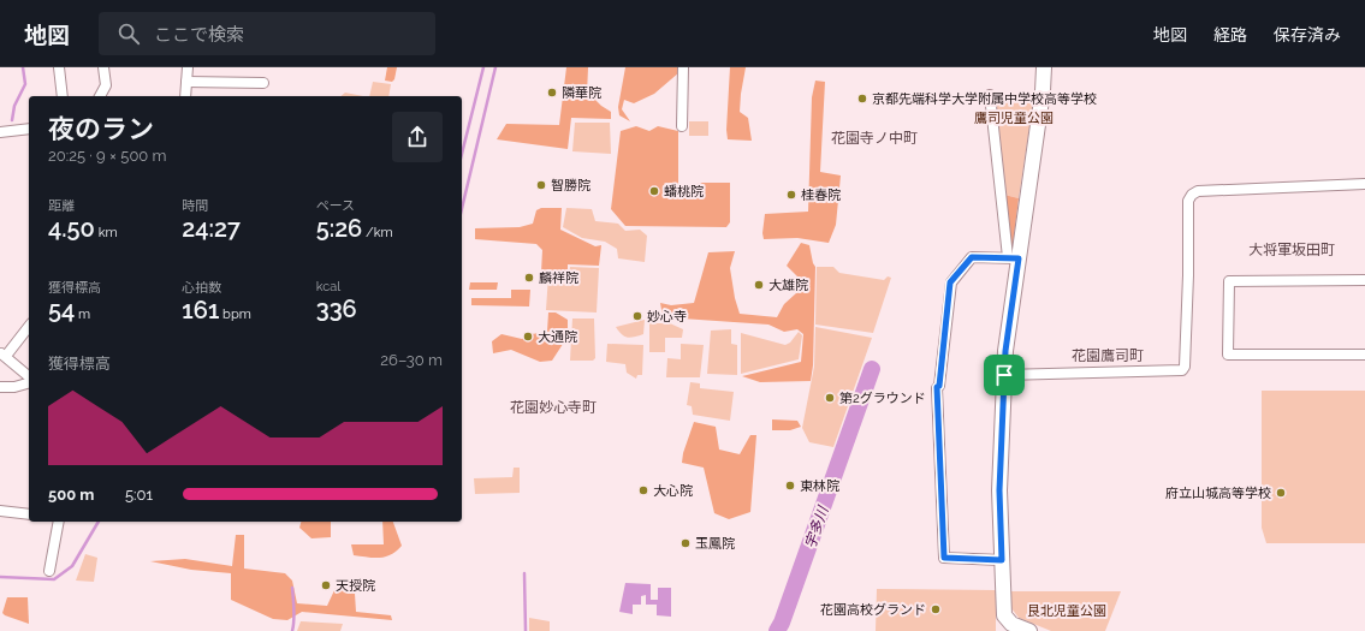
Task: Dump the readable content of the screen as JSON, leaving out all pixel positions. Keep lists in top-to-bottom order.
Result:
{
  "districts": [
    "花園寺ノ中町",
    "大将軍坂田町",
    "花園鷹司町",
    "花園妙心寺町"
  ],
  "water": ["宇多川"],
  "parks": ["鷹司児童公園", "艮北児童公園"],
  "places": [
    "隣華院",
    "京都先端科学大学附属中学校高等学校",
    "智勝院",
    "蟠桃院",
    "桂春院",
    "麟祥院",
    "大雄院",
    "妙心寺",
    "大通院",
    "第2グラウンド",
    "東林院",
    "大心院",
    "府立山城高等学校",
    "玉鳳院",
    "天授院",
    "花園高校グランド"
  ],
  "page": {
    "header": "地図",
    "search": "ここで検索",
    "nav": ["地図", "経路", "保存済み"],
    "heading": ["夜のラン", "20:25 · 9 × 500 m"],
    "stats": [
      ["距離", "4.50 km"],
      ["時間", "24:27"],
      ["ペース", "5:26 /km"],
      ["獲得標高", "54 m"],
      ["心拍数", "161 bpm"],
      ["kcal", "336"]
    ],
    "chart": ["獲得標高", "26–30 m"],
    "list": [
      {
        "name": "500 m",
        "note": "5:01"
      }
    ]
  }
}
